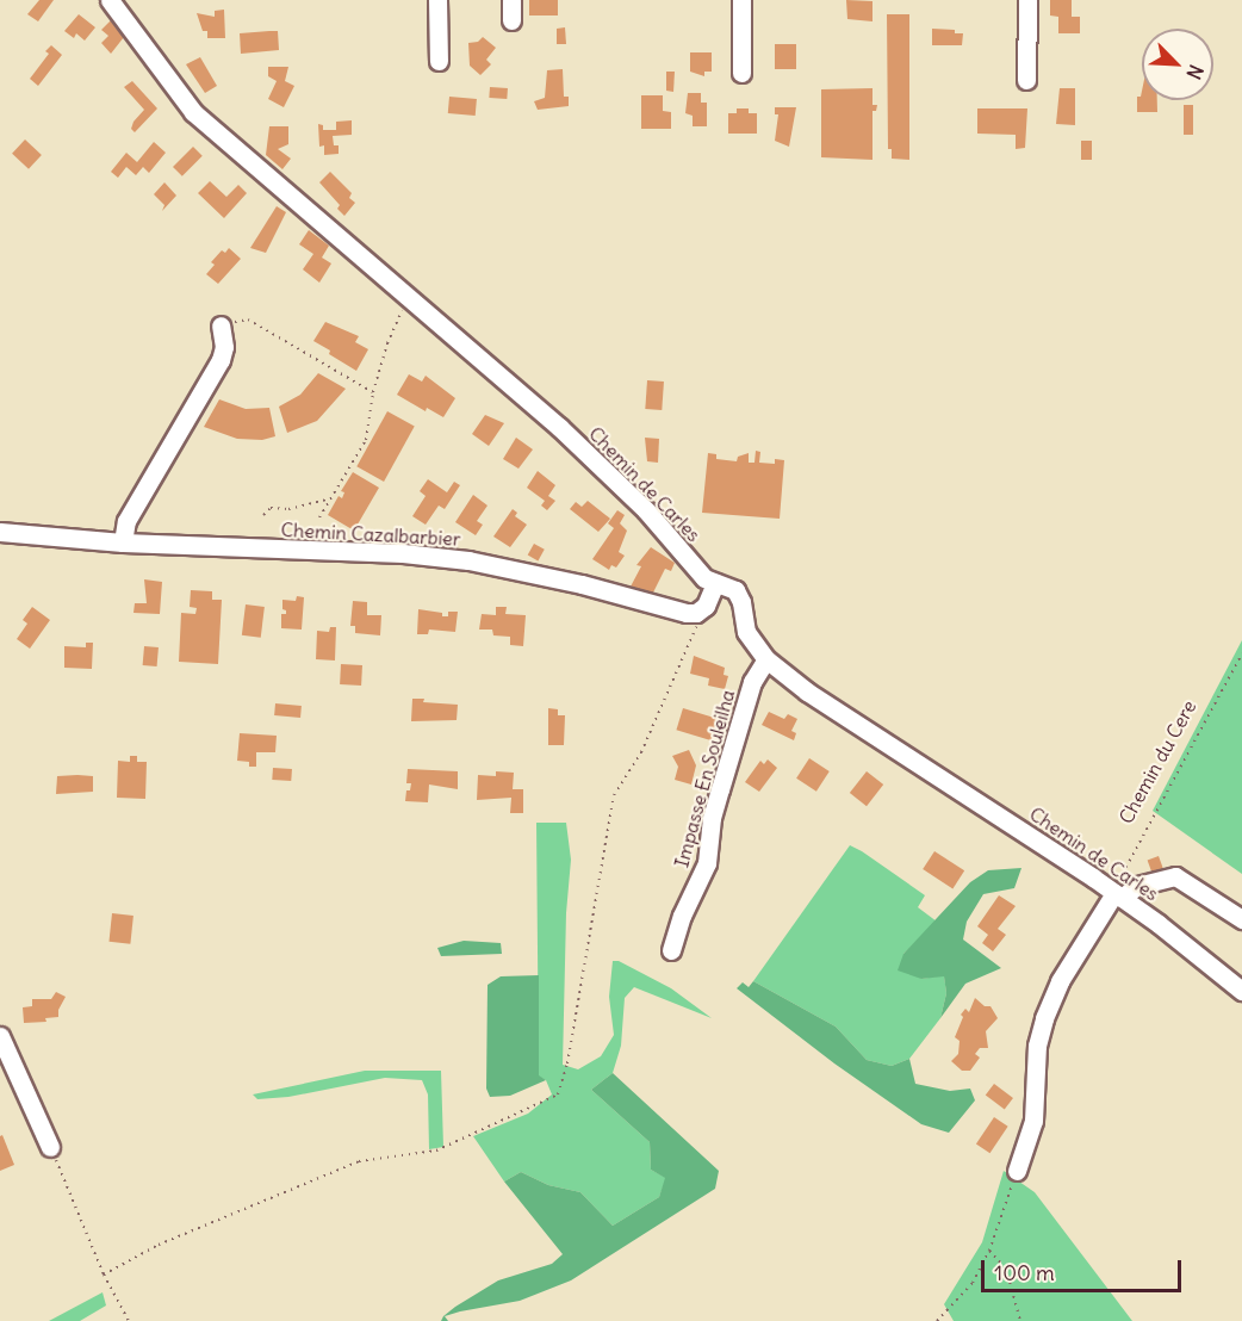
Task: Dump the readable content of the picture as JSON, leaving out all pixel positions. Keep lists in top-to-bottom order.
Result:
{
  "streets": {
    "street": ["Chemin de Carles", "Chemin Cazalbarbier", "Impasse En Souleilha"],
    "path": ["Chemin du Cere"]
  },
  "crossings": [
    ["Chemin de Carles", "Chemin du Cere"],
    ["Chemin de Carles", "Impasse En Souleilha"]
  ],
  "scale_bar": "100 m",
  "north": "bottom right"
}
